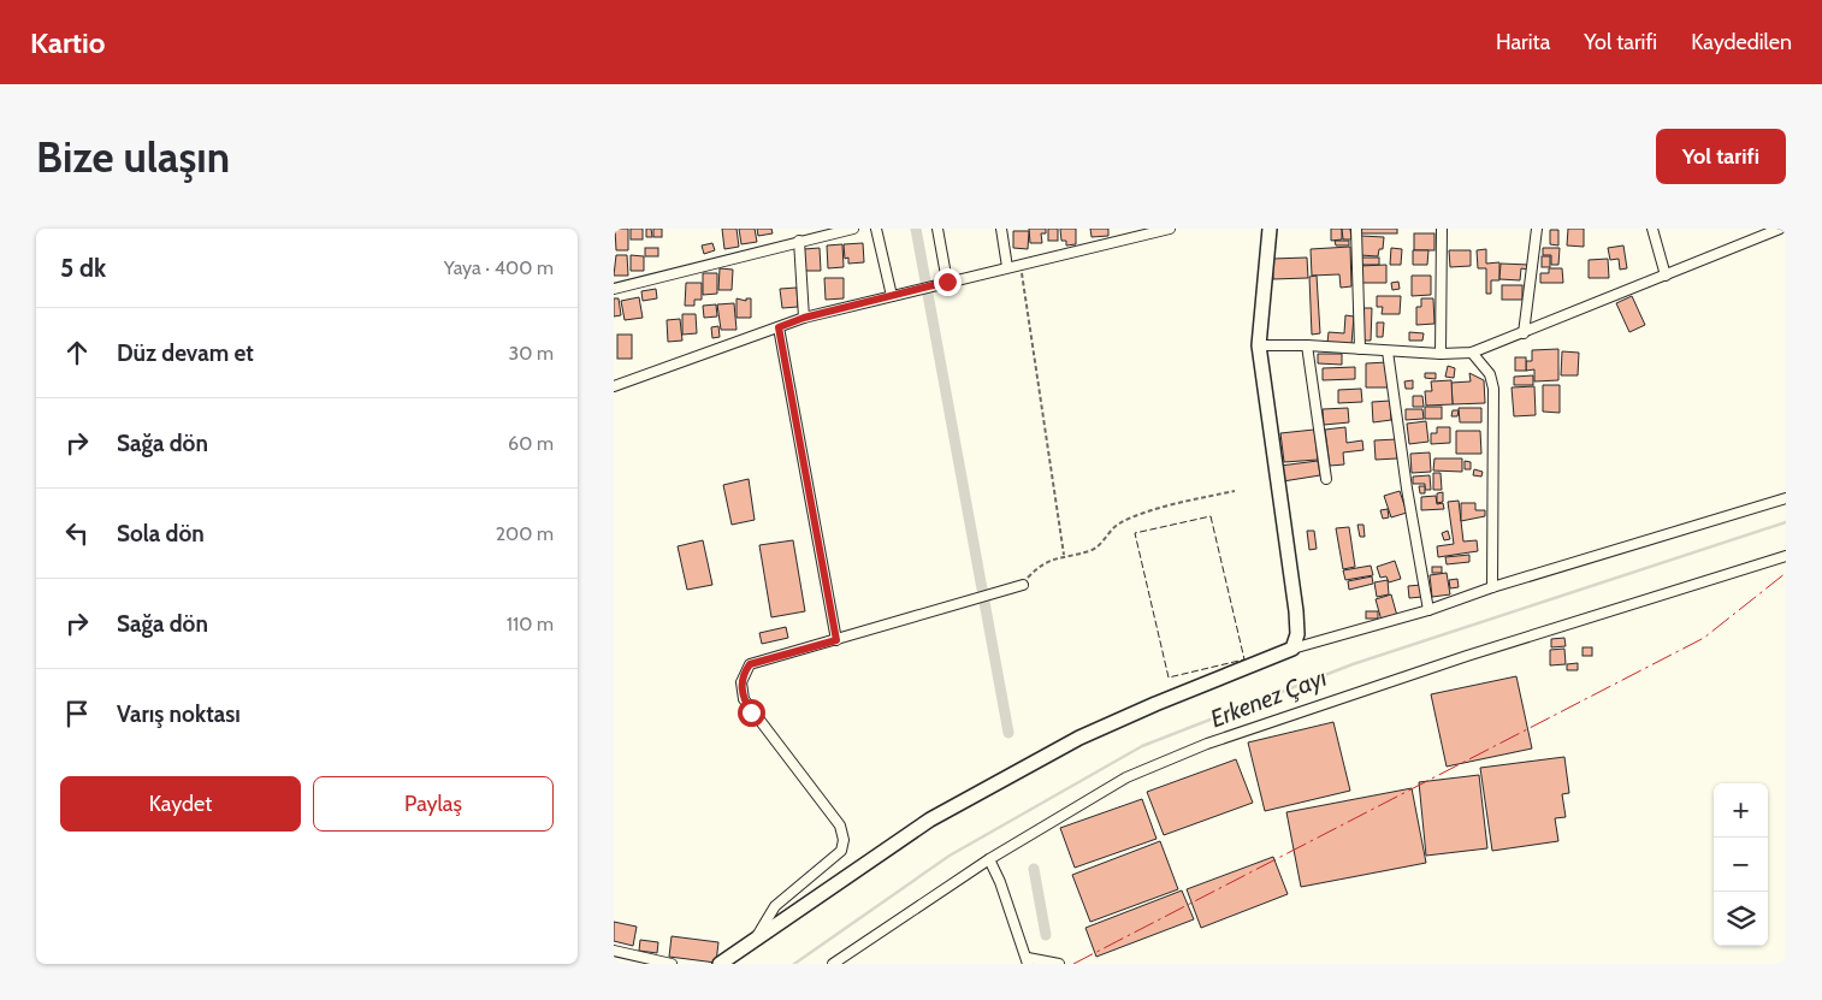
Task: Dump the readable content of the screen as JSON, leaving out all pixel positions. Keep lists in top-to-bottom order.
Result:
{
  "water": ["Erkenez Çayı"],
  "page": {
    "header": "Kartio",
    "nav": ["Harita", "Yol tarifi", "Kaydedilen"],
    "buttons": [
      "Yol tarifi",
      ["Kaydet", "Paylaş"]
    ],
    "title": "Bize ulaşın",
    "heading": ["5 dk", "Yaya · 400 m"],
    "list": [
      ["Düz devam et", "30 m"],
      ["Sağa dön", "60 m"],
      ["Sola dön", "200 m"],
      ["Sağa dön", "110 m"],
      "Varış noktası"
    ],
    "map_buttons": ["+", "−"]
  }
}
